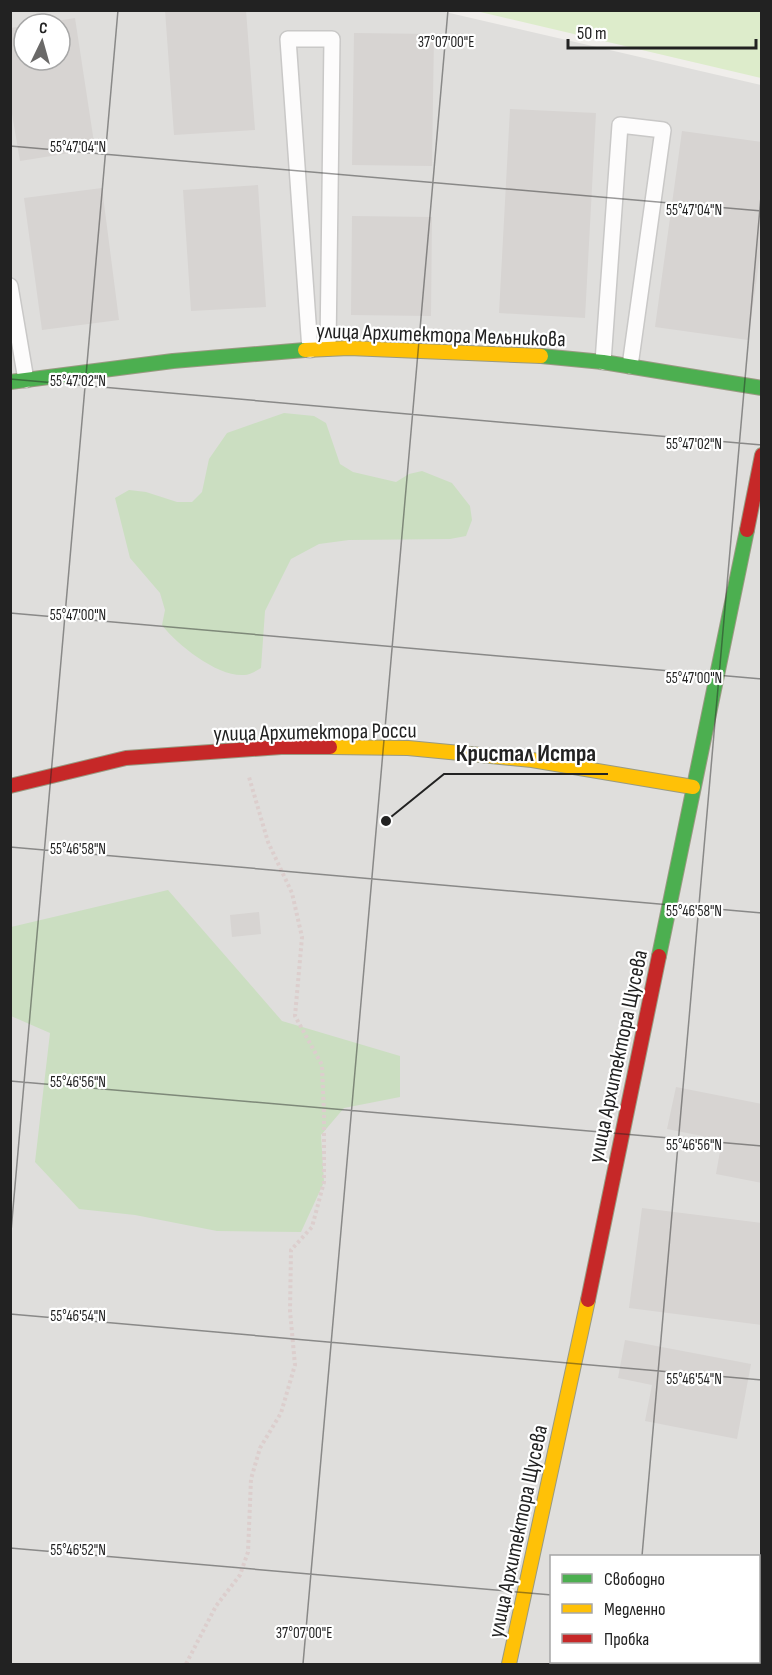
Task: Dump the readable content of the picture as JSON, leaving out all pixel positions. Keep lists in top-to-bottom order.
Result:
{
  "streets": {
    "street": ["улица Архитектора Мельникова", "улица Архитектора Росси", "улица Архитектора Щусева"]
  },
  "crossings": [
    ["улица Архитектора Росси", "улица Архитектора Щусева"]
  ],
  "places": ["Кристал Истра"],
  "legend": ["Свободно", "Медленно", "Пробка"],
  "scale_bar": "50 m",
  "north": "top",
  "coordinates": [
    "37°07'00\"E",
    "55°47'04\"N",
    "55°47'02\"N",
    "55°47'00\"N",
    "55°46'58\"N",
    "55°46'56\"N",
    "55°46'54\"N",
    "55°46'52\"N"
  ]
}
